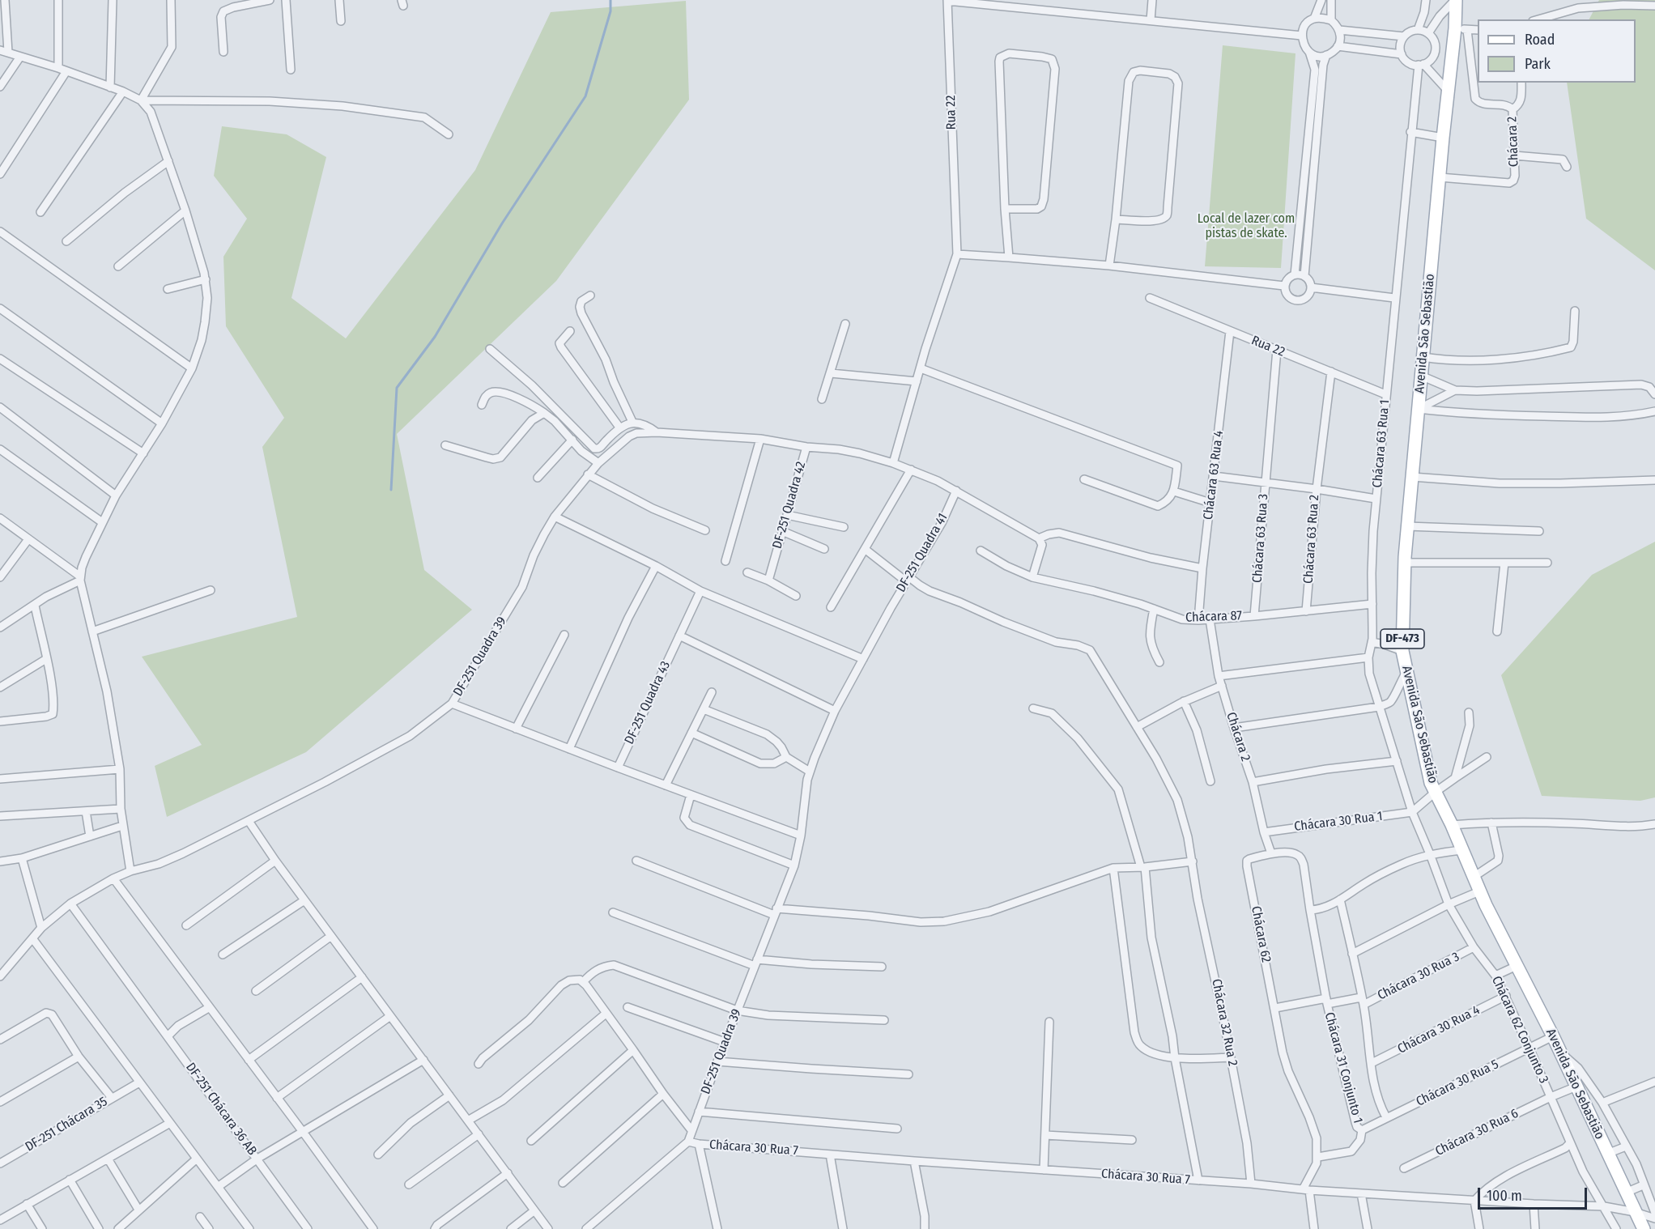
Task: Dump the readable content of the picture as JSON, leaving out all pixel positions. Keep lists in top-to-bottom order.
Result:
{
  "streets": {
    "main road": ["Avenida São Sebastião", "DF-473"],
    "street": [
      "Rua 22",
      "Chácara 2",
      "Chácara 63 Rua 1",
      "Chácara 63 Rua 4",
      "DF-251 Quadra 42",
      "Chácara 63 Rua 3",
      "Chácara 63 Rua 2",
      "DF-251 Quadra 41",
      "Chácara 87",
      "DF-251 Quadra 39",
      "DF-251 Quadra 43",
      "Chácara 30 Rua 1",
      "Chácara 62",
      "Chácara 30 Rua 3",
      "Chácara 32 Rua 2",
      "Chácara 30 Rua 4",
      "Chácara 62 Conjunto 3",
      "Chácara 31 Conjunto 1",
      "Chácara 30 Rua 5",
      "DF-251 Chácara 36 AB",
      "DF-251 Chácara 35",
      "Chácara 30 Rua 6",
      "Chácara 30 Rua 7"
    ]
  },
  "crossings": [
    ["Rua 22", "Chácara 63 Rua 1"],
    ["Rua 22", "Chácara 63 Rua 4"],
    ["Chácara 2", "Avenida São Sebastião"],
    ["Chácara 2", "Chácara 87"],
    ["Chácara 2", "Chácara 30 Rua 1"],
    ["Chácara 2", "Chácara 62"],
    ["Avenida São Sebastião", "Chácara 30 Rua 5"],
    ["Avenida São Sebastião", "Chácara 30 Rua 6"],
    ["Avenida São Sebastião", "Chácara 30 Rua 7"],
    ["Chácara 63 Rua 1", "Chácara 63 Rua 2"],
    ["Chácara 63 Rua 1", "Chácara 62 Conjunto 3"],
    ["Chácara 63 Rua 4", "Chácara 63 Rua 3"],
    ["Chácara 63 Rua 4", "Chácara 87"],
    ["DF-251 Quadra 42", "DF-251 Quadra 39"],
    ["Chácara 63 Rua 3", "Chácara 63 Rua 2"],
    ["Chácara 63 Rua 3", "Chácara 87"],
    ["Chácara 63 Rua 2", "Chácara 87"],
    ["DF-251 Quadra 41", "DF-251 Quadra 39"],
    ["DF-251 Quadra 41", "Chácara 32 Rua 2"],
    ["Chácara 87", "Chácara 62 Conjunto 3"],
    ["DF-251 Quadra 39", "DF-251 Chácara 36 AB"],
    ["DF-251 Quadra 39", "Chácara 30 Rua 7"],
    ["Chácara 30 Rua 1", "Chácara 62 Conjunto 3"],
    ["Chácara 62", "Chácara 31 Conjunto 1"],
    ["Chácara 30 Rua 3", "Chácara 62 Conjunto 3"],
    ["Chácara 30 Rua 3", "Chácara 31 Conjunto 1"],
    ["Chácara 32 Rua 2", "Chácara 30 Rua 7"],
    ["Chácara 30 Rua 4", "Chácara 62 Conjunto 3"],
    ["Chácara 62 Conjunto 3", "Chácara 30 Rua 5"],
    ["Chácara 62 Conjunto 3", "Chácara 30 Rua 6"],
    ["Chácara 31 Conjunto 1", "Chácara 30 Rua 5"]
  ],
  "parks": ["Local de lazer com pistas de skate."],
  "legend": ["Road", "Park"],
  "scale_bar": "100 m"
}
